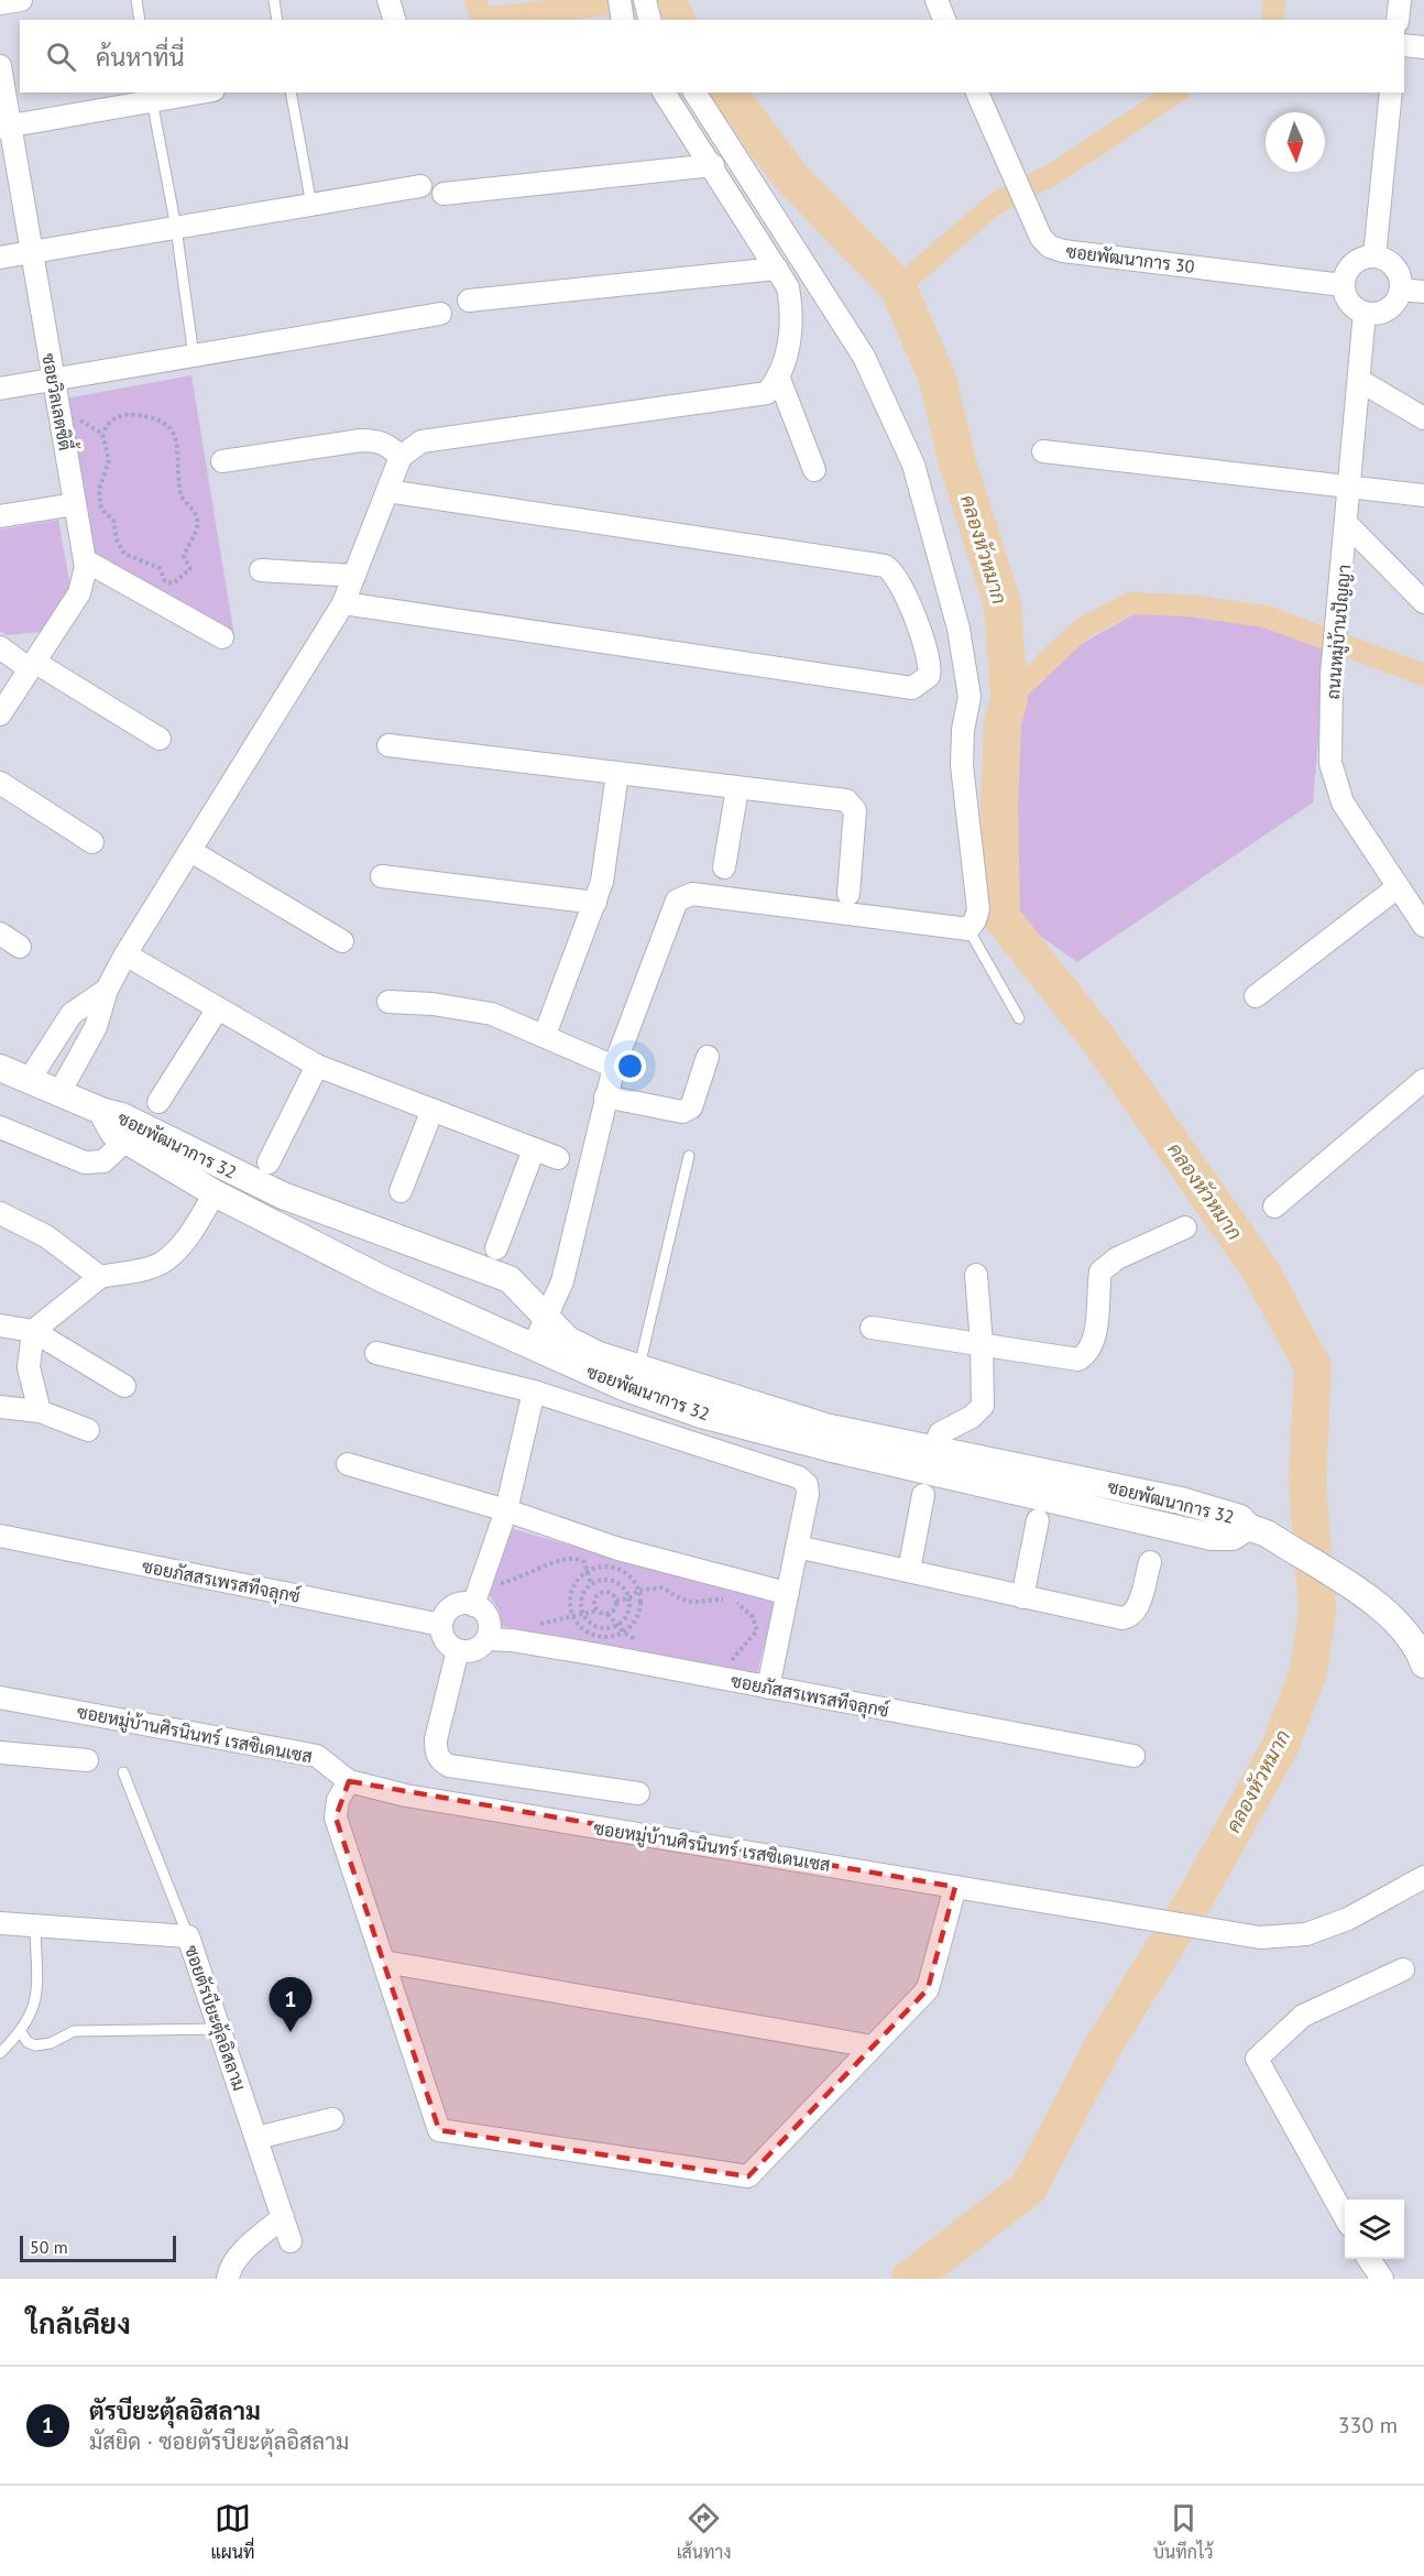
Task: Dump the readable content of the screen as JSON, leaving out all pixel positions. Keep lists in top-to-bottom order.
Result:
{
  "streets": {
    "street": [
      "ซอยพัฒนาการ 30",
      "ซอยวิลเลตซิตี้",
      "ถนนหมู่บ้านปัญญา",
      "ซอยพัฒนาการ 32",
      "ซอยภัสสรเพรสทีจลุกซ์",
      "ซอยหมู่บ้านศิรนินทร์ เรสซิเดนเซส",
      "ซอยตัรบียะตุ้ลอิสลาม"
    ]
  },
  "crossings": [
    ["ซอยพัฒนาการ 30", "ถนนหมู่บ้านปัญญา"]
  ],
  "water": ["คลองหัวหมาก"],
  "scale_bar": "50 m",
  "north": "bottom",
  "page": {
    "search": "ค้นหาที่นี่",
    "pins": "1",
    "scale": "50 m",
    "heading": "ใกล้เคียง",
    "list": [
      {
        "mark": "1",
        "name": "ตัรบียะตุ้ลอิสลาม",
        "note": "มัสยิด · ซอยตัรบียะตุ้ลอิสลาม",
        "value": "330 m"
      }
    ],
    "nav": ["แผนที่", "เส้นทาง", "บันทึกไว้"]
  }
}
